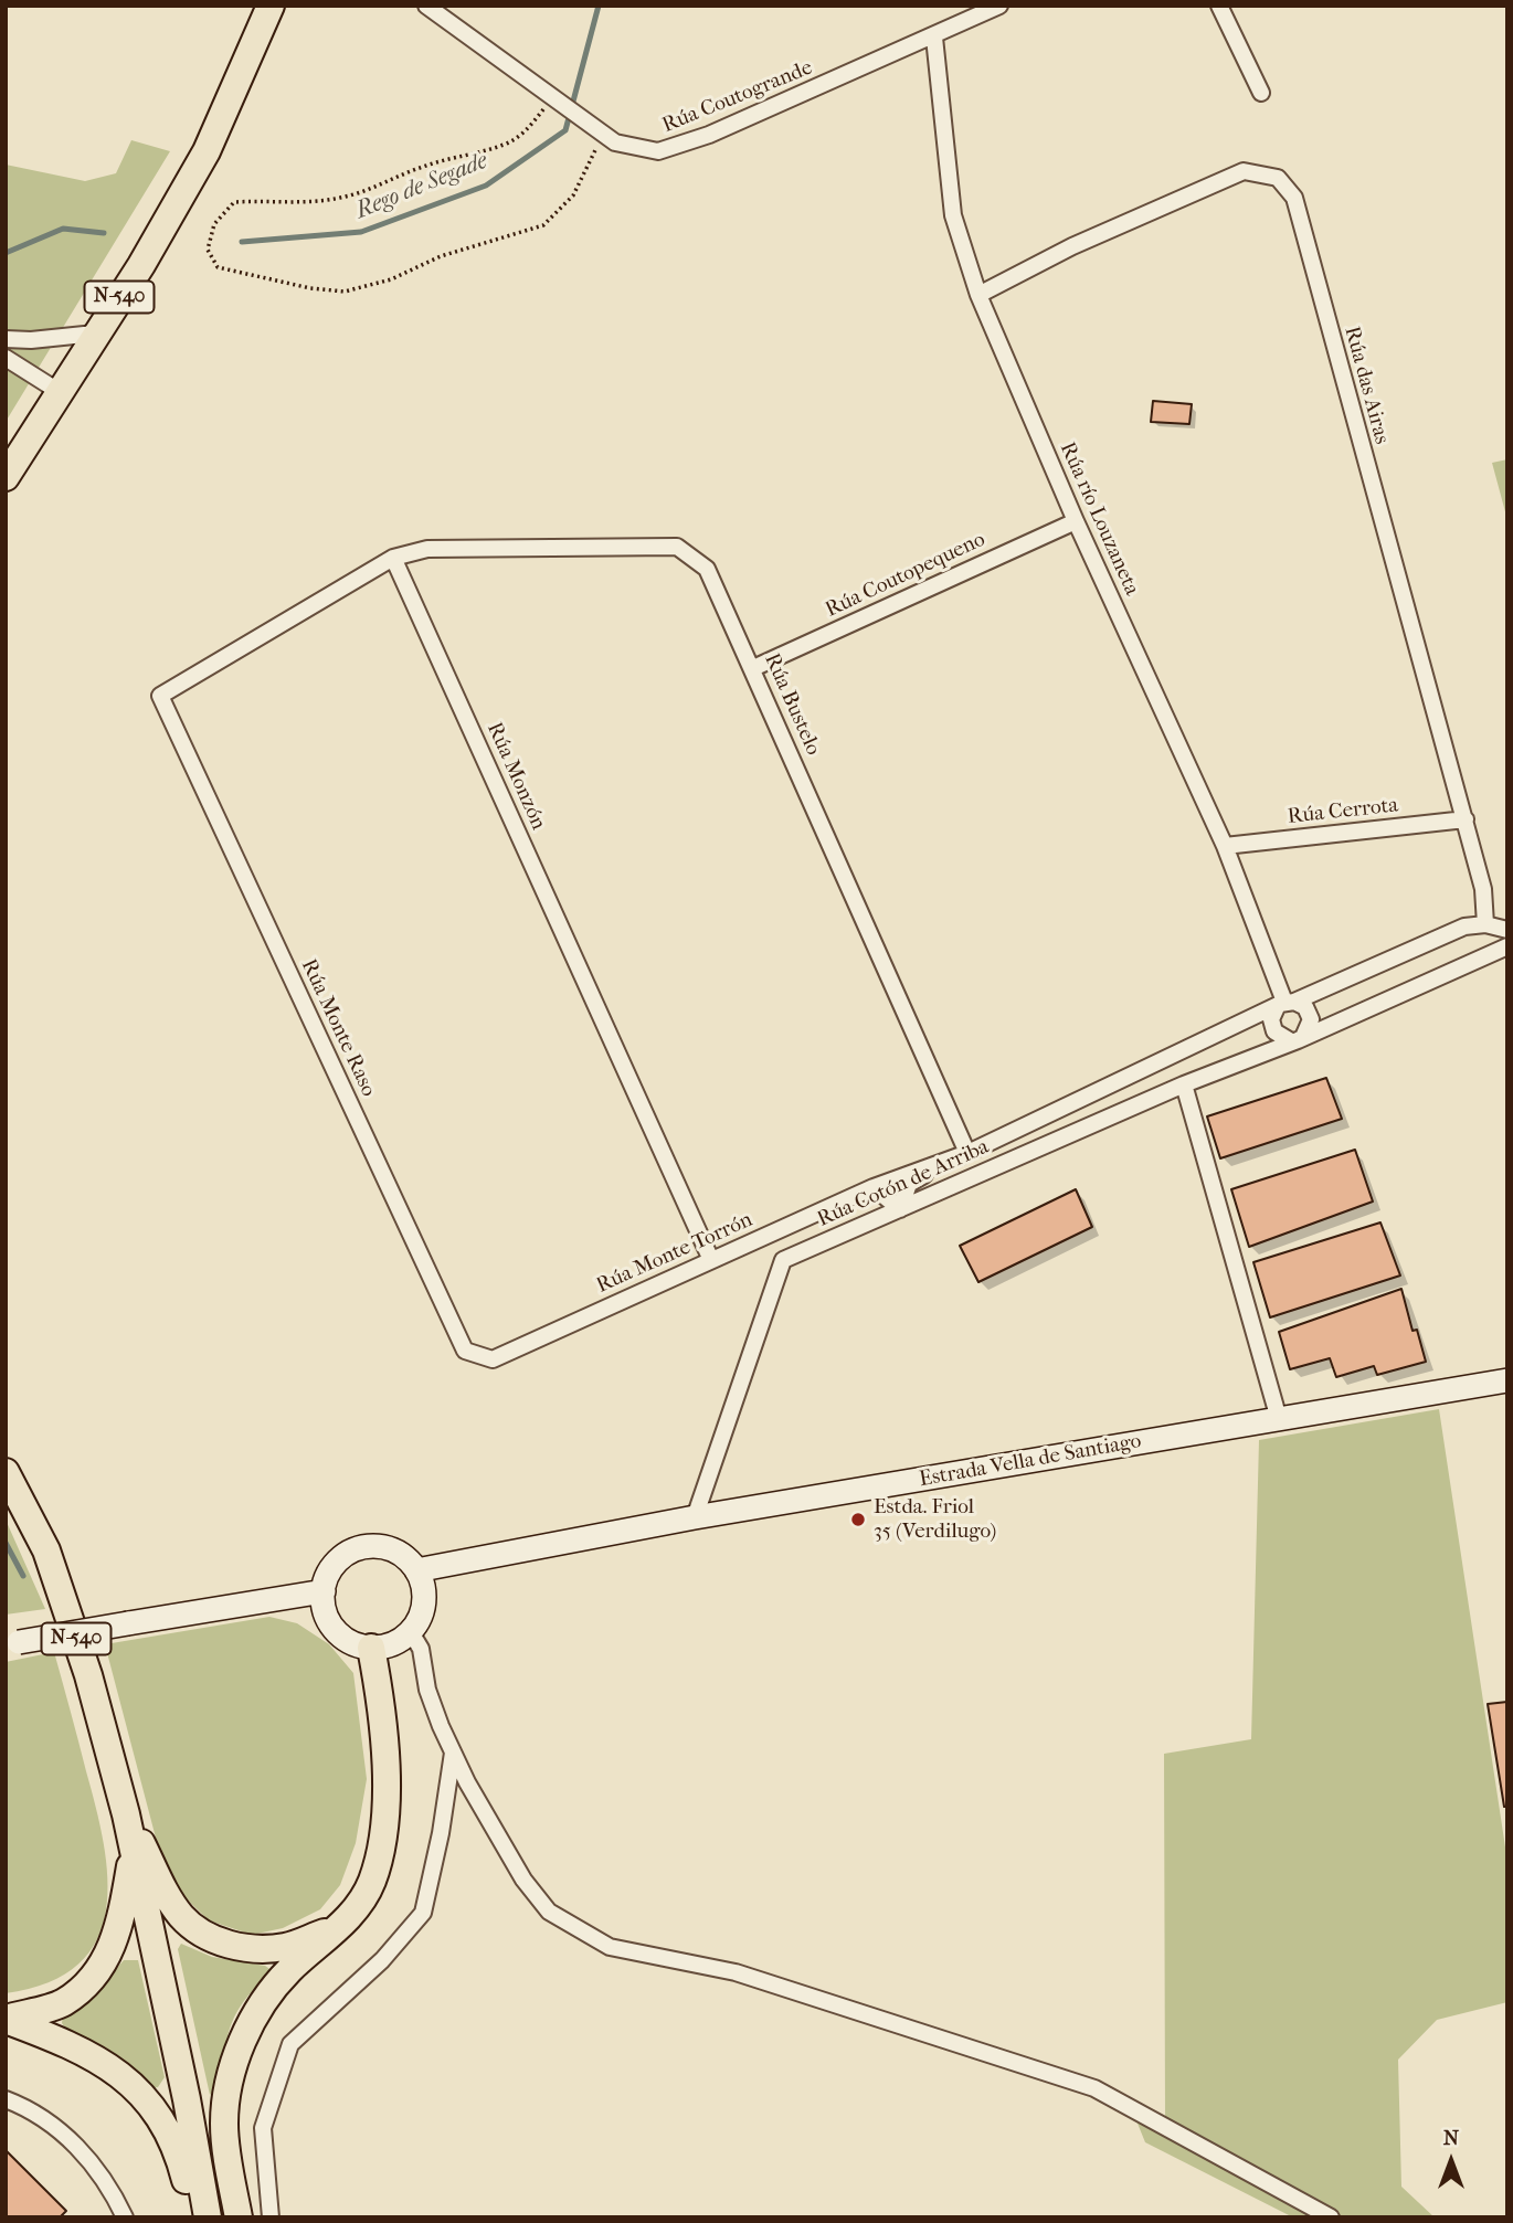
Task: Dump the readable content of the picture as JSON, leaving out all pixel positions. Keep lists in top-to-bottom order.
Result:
{
  "streets": {
    "highway": ["N-540"],
    "main road": ["Estrada Vella de Santiago"],
    "street": [
      "Rúa Coutogrande",
      "Rúa das Airas",
      "Rúa río Louzaneta",
      "Rúa Coutopequeno",
      "Rúa Bustelo",
      "Rúa Monzón",
      "Rúa Cerrota",
      "Rúa Monte Raso",
      "Rúa Cotón de Arriba",
      "Rúa Monte Torrón"
    ]
  },
  "crossings": [
    ["Rúa Coutogrande", "Rúa río Louzaneta"],
    ["Rúa das Airas", "Rúa río Louzaneta"],
    ["Rúa das Airas", "Rúa Cerrota"],
    ["Rúa das Airas", "Rúa Monte Torrón"],
    ["Rúa río Louzaneta", "Rúa Coutopequeno"],
    ["Rúa río Louzaneta", "Rúa Cerrota"],
    ["Rúa río Louzaneta", "Rúa Cotón de Arriba"],
    ["Rúa río Louzaneta", "Rúa Monte Torrón"],
    ["Rúa Coutopequeno", "Rúa Bustelo"],
    ["Rúa Bustelo", "Rúa Monzón"],
    ["Rúa Bustelo", "Rúa Monte Raso"],
    ["Rúa Bustelo", "Rúa Monte Torrón"],
    ["Rúa Monzón", "Rúa Monte Raso"],
    ["Rúa Monzón", "Rúa Monte Torrón"],
    ["Rúa Monte Raso", "Rúa Monte Torrón"],
    ["Rúa Cotón de Arriba", "Rúa Monte Torrón"],
    ["Rúa Cotón de Arriba", "Estrada Vella de Santiago"]
  ],
  "water": ["Rego de Segade"],
  "places": ["Estda. Friol 35 (Verdilugo)"],
  "north": "top"
}
